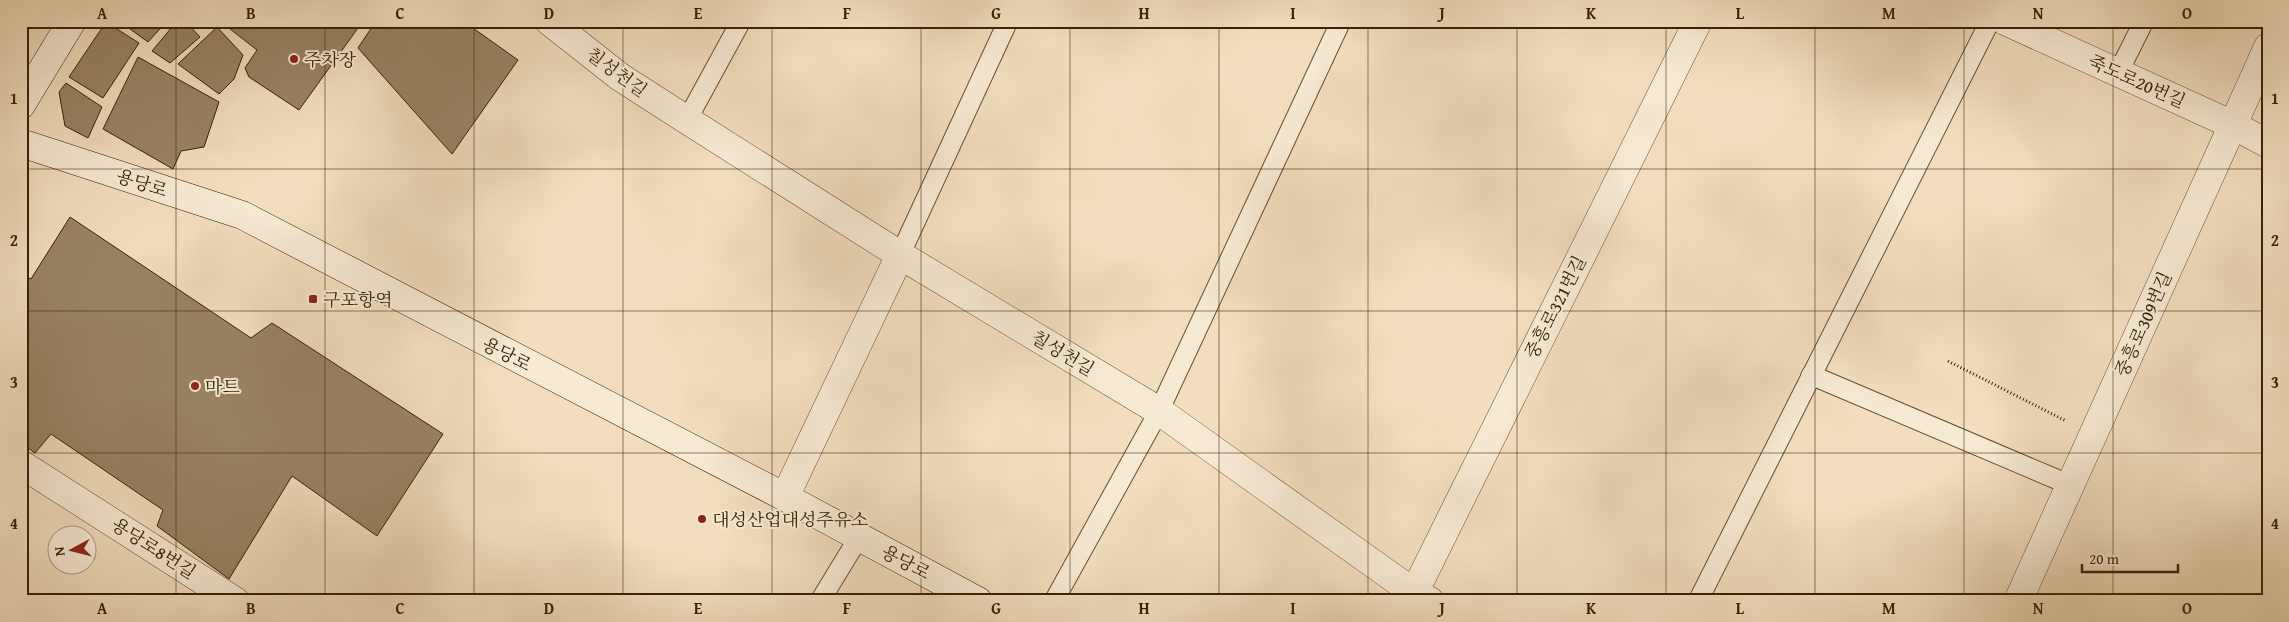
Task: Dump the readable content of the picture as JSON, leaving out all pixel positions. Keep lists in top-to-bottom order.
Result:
{
  "streets": {
    "street": [
      "칠성천길",
      "죽도로20번길",
      "용당로",
      "중흥로321번길",
      "중흥로309번길",
      "용당로8번길"
    ]
  },
  "crossings": [
    ["칠성천길", "중흥로321번길"],
    ["죽도로20번길", "중흥로309번길"]
  ],
  "places": {
    "other": ["주차장", "마트", "대성산업대성주유소"],
    "transit": ["구포항역"]
  },
  "scale_bar": "20 m",
  "north": "left",
  "grid": {
    "columns": [
      "A",
      "B",
      "C",
      "D",
      "E",
      "F",
      "G",
      "H",
      "I",
      "J",
      "K",
      "L",
      "M",
      "N",
      "O"
    ],
    "rows": [
      "1",
      "2",
      "3",
      "4"
    ]
  }
}
